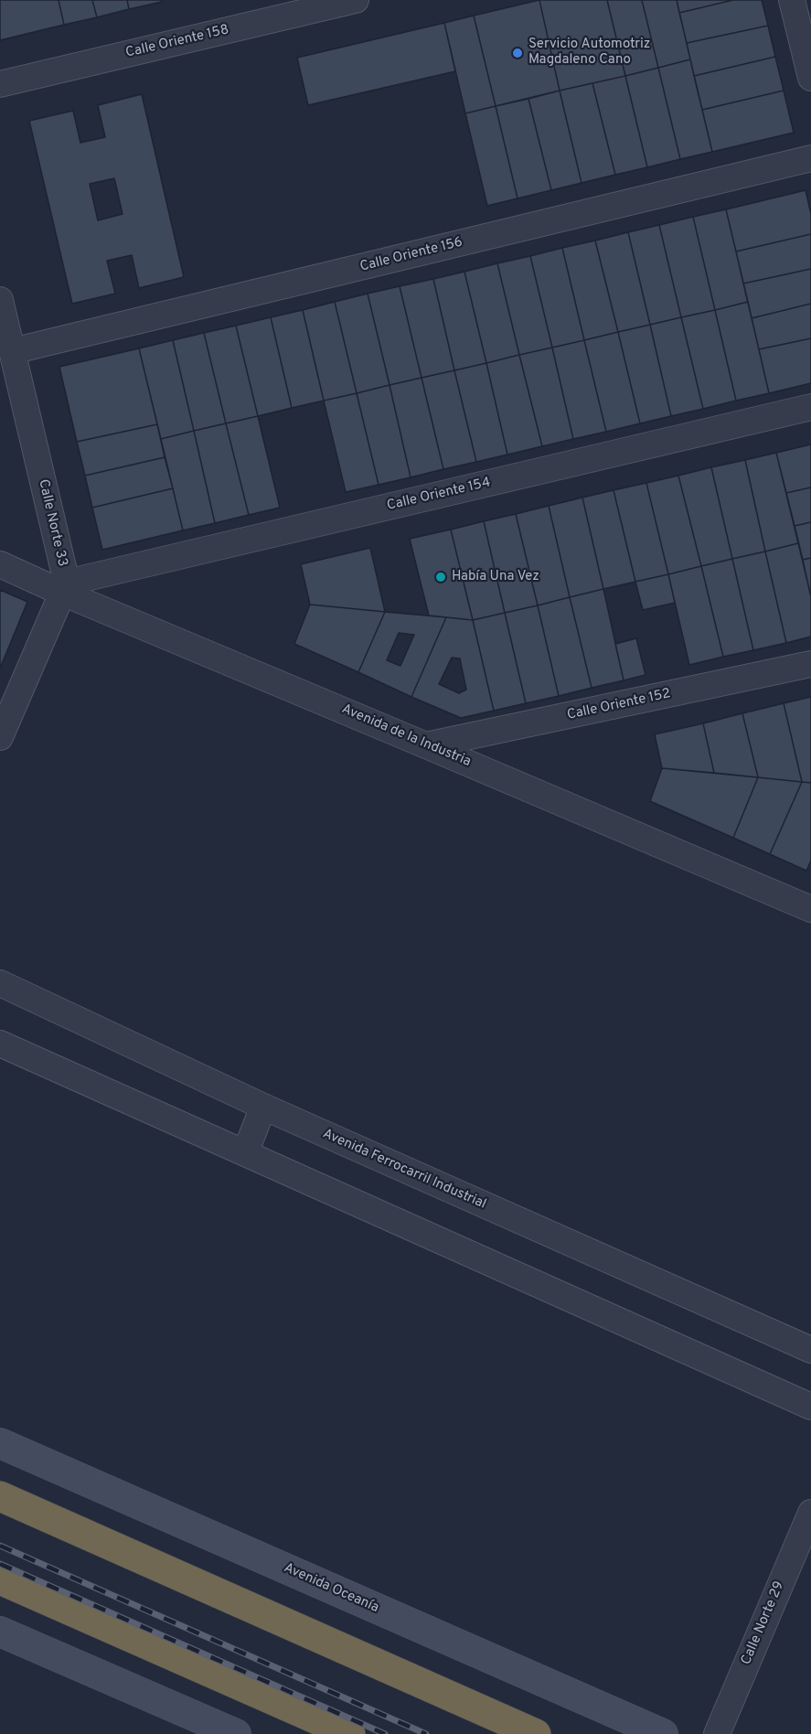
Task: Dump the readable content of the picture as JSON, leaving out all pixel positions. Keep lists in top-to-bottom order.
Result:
{
  "streets": {
    "main road": ["Avenida Oceanía"],
    "street": [
      "Calle Oriente 158",
      "Calle Oriente 156",
      "Calle Oriente 154",
      "Calle Norte 33",
      "Calle Oriente 152",
      "Avenida de la Industria",
      "Avenida Ferrocarril Industrial",
      "Calle Norte 29"
    ]
  },
  "crossings": [
    ["Calle Oriente 156", "Calle Norte 33"],
    ["Calle Oriente 154", "Calle Norte 33"],
    ["Calle Oriente 154", "Avenida de la Industria"],
    ["Calle Norte 33", "Avenida de la Industria"],
    ["Calle Oriente 152", "Avenida de la Industria"]
  ],
  "places": ["Servicio Automotriz Magdaleno Cano", "Había Una Vez"]
}
